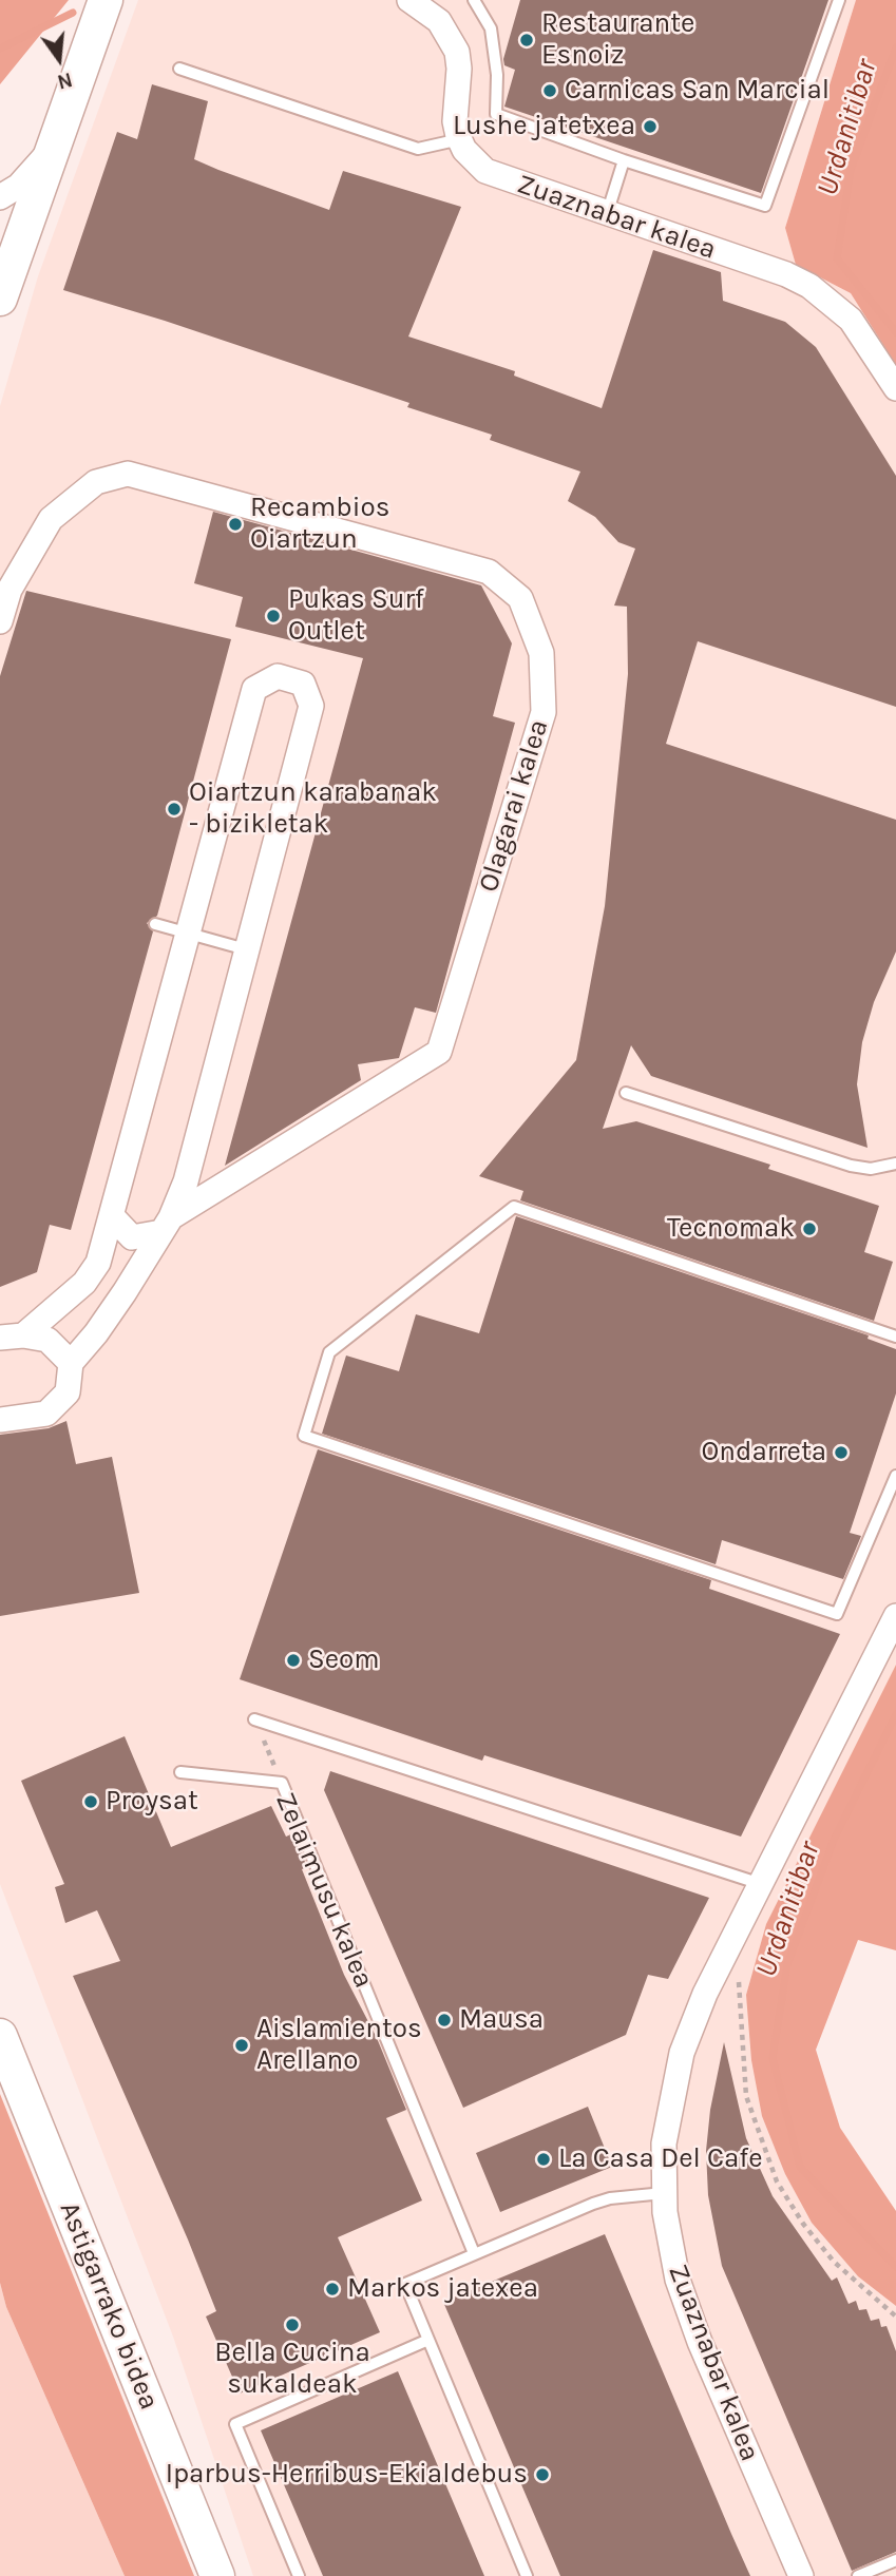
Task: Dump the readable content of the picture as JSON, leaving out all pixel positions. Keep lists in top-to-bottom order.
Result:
{
  "streets": {
    "main road": ["Astigarrako bidea"],
    "street": ["Zuaznabar kalea", "Olagarai kalea"],
    "lane": ["Zelaimusu kalea"]
  },
  "water": ["Urdanitibar"],
  "places": [
    "Restaurante Esnoiz",
    "Carnicas San Marcial",
    "Lushe jatetxea",
    "Recambios Oiartzun",
    "Pukas Surf Outlet",
    "Oiartzun karabanak - bizikletak",
    "Tecnomak",
    "Ondarreta",
    "Seom",
    "Proysat",
    "Mausa",
    "Aislamientos Arellano",
    "La Casa Del Cafe",
    "Markos jatexea",
    "Bella Cucina sukaldeak",
    "Iparbus-Herribus-Ekialdebus"
  ],
  "north": "bottom"
}
